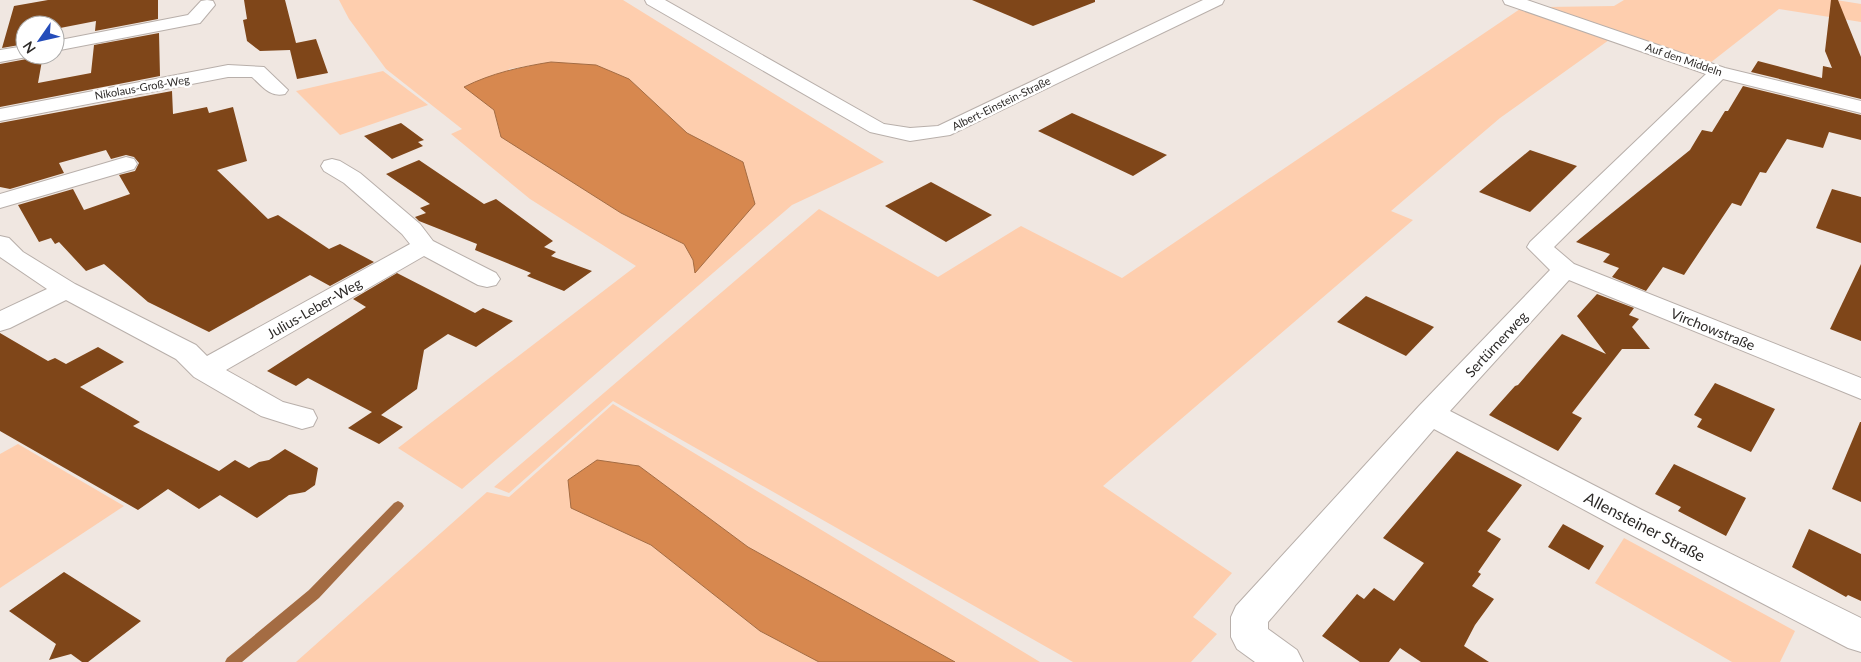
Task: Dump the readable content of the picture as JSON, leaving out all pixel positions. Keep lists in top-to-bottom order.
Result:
{
  "streets": {
    "street": [
      "Auf den Middeln",
      "Nikolaus-Groß-Weg",
      "Albert-Einstein-Straße",
      "Julius-Leber-Weg",
      "Virchowstraße",
      "Sertürnerweg",
      "Allensteiner Straße"
    ]
  },
  "crossings": [
    ["Virchowstraße", "Sertürnerweg"],
    ["Sertürnerweg", "Allensteiner Straße"]
  ],
  "north": "bottom left"
}
